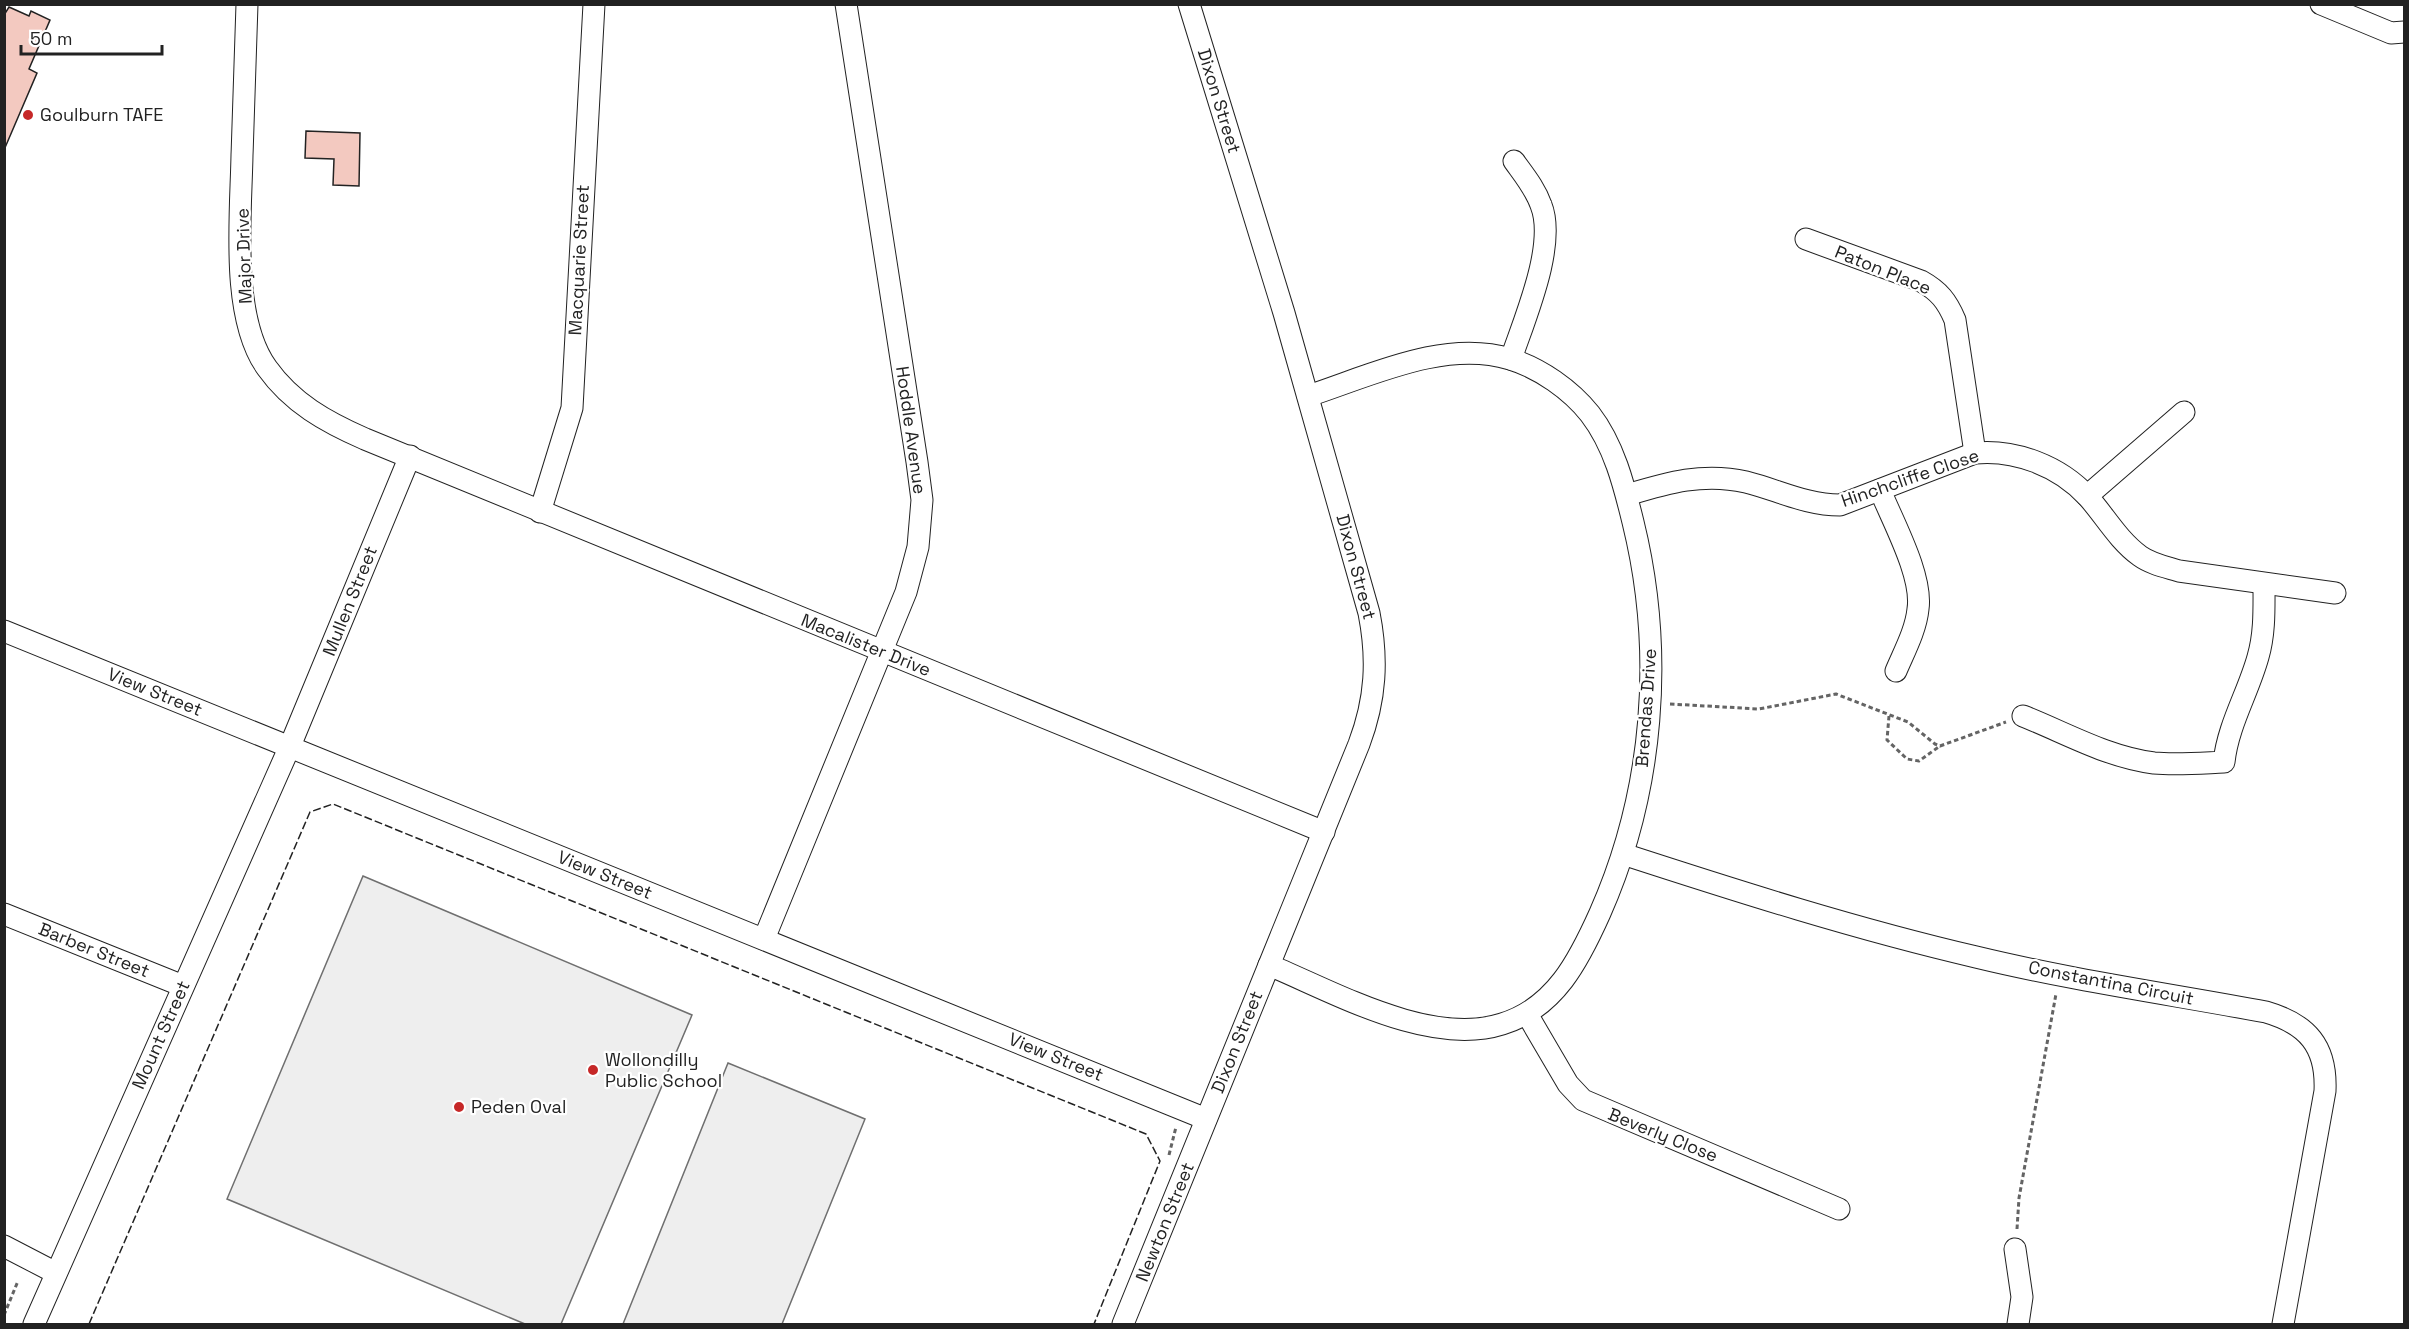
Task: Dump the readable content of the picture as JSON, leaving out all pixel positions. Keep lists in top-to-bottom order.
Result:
{
  "streets": {
    "street": [
      "Dixon Street",
      "Major Drive",
      "Macquarie Street",
      "Paton Place",
      "Hoddle Avenue",
      "Hinchcliffe Close",
      "Mullen Street",
      "Macalister Drive",
      "View Street",
      "Brendas Drive",
      "Barber Street",
      "Constantina Circuit",
      "Mount Street",
      "Beverly Close",
      "Newton Street"
    ]
  },
  "crossings": [
    ["Dixon Street", "Macalister Drive"],
    ["Dixon Street", "View Street"],
    ["Dixon Street", "Brendas Drive"],
    ["Dixon Street", "Newton Street"],
    ["Major Drive", "Mullen Street"],
    ["Major Drive", "Macalister Drive"],
    ["Macquarie Street", "Macalister Drive"],
    ["Paton Place", "Hinchcliffe Close"],
    ["Hoddle Avenue", "Macalister Drive"],
    ["Hoddle Avenue", "View Street"],
    ["Hinchcliffe Close", "Brendas Drive"],
    ["Mullen Street", "Macalister Drive"],
    ["Mullen Street", "View Street"],
    ["Mullen Street", "Mount Street"],
    ["View Street", "Mount Street"],
    ["View Street", "Newton Street"],
    ["Brendas Drive", "Constantina Circuit"],
    ["Brendas Drive", "Beverly Close"],
    ["Barber Street", "Mount Street"]
  ],
  "places": ["Goulburn TAFE", "Wollondilly Public School", "Peden Oval"],
  "scale_bar": "50 m"
}
